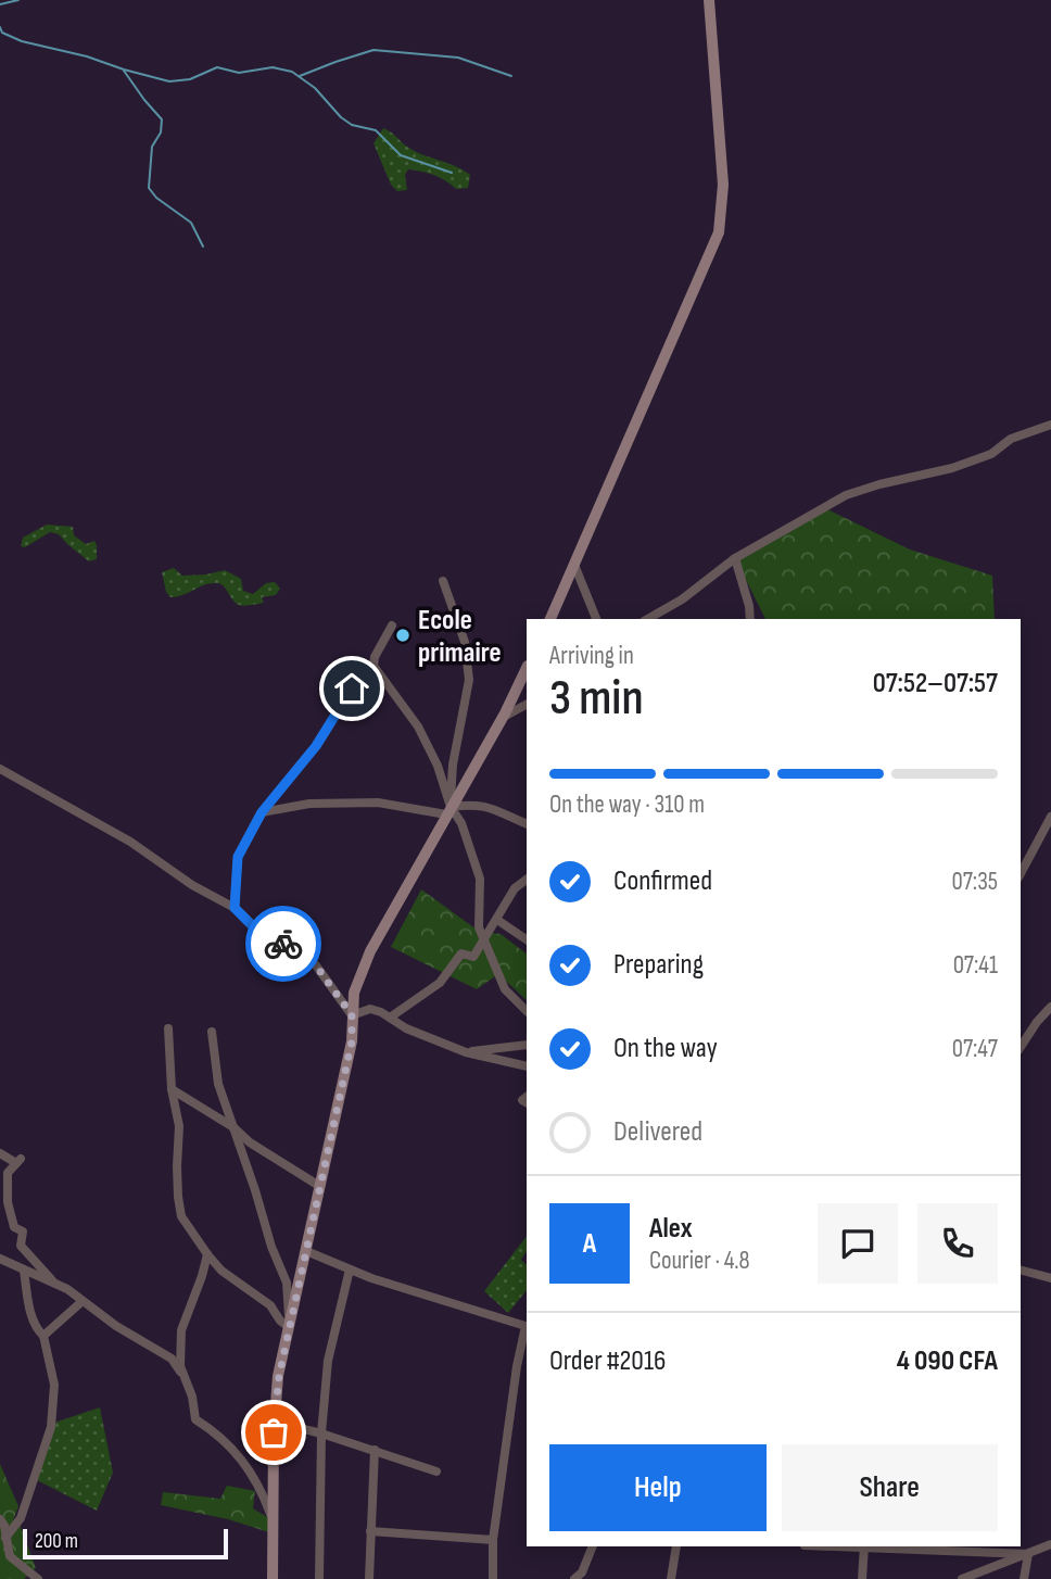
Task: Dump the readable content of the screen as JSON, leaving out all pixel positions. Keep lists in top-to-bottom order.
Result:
{
  "places": ["Ecole primaire"],
  "scale_bar": "200 m",
  "page": {
    "heading": ["3 min", "Arriving in", "07:52–07:57"],
    "panel": [
      "Alex",
      "Courier · 4.8",
      "Order #2016",
      "4 090 CFA"
    ],
    "bar": "On the way · 310 m",
    "list": [
      ["Confirmed", "07:35"],
      ["Preparing", "07:41"],
      ["On the way", "07:47"],
      "Delivered"
    ],
    "round": "A",
    "buttons": ["Help", "Share"],
    "scale": "200 m"
  }
}
